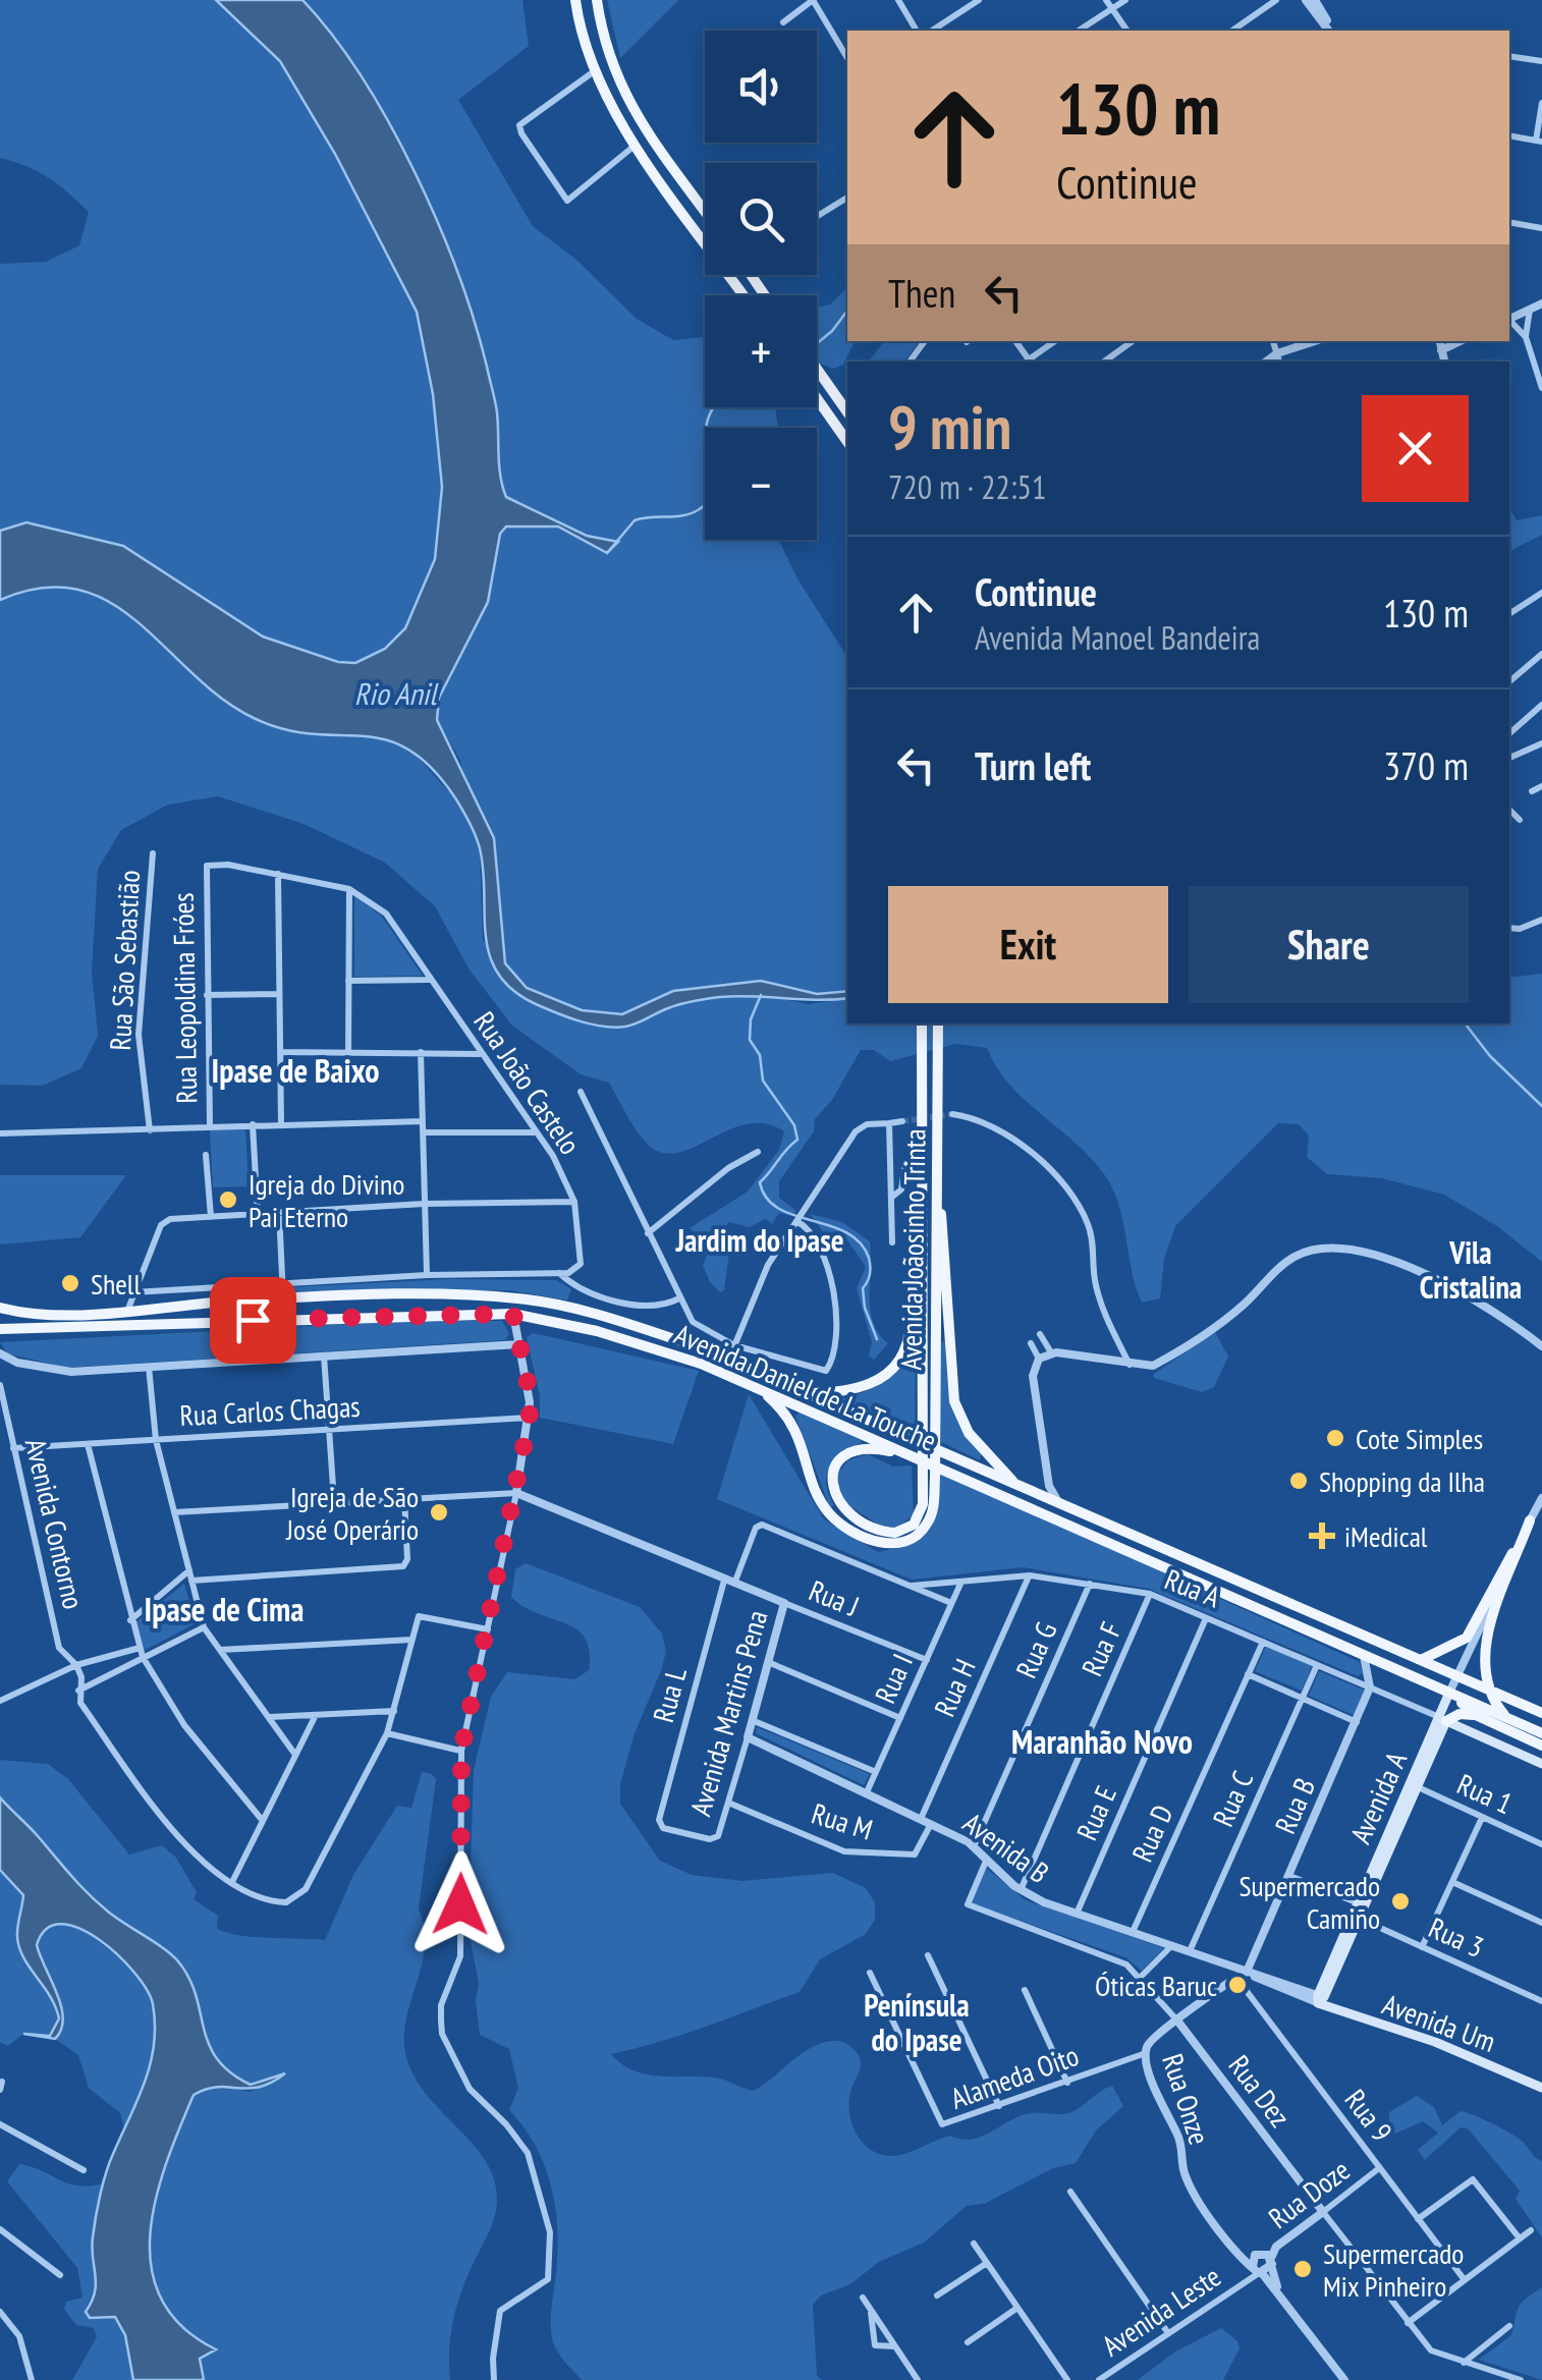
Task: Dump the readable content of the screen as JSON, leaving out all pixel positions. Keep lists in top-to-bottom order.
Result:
{
  "streets": {
    "main road": [
      "Avenida Joãosinho Trinta",
      "Avenida Daniel de La Touche",
      "Rua A",
      "Avenida A",
      "Avenida Um"
    ],
    "street": [
      "Rua São Sebastião",
      "Rua Leopoldina Fróes",
      "Rua João Castelo",
      "Rua Carlos Chagas",
      "Avenida Contorno",
      "Rua J",
      "Rua F",
      "Rua G",
      "Rua I",
      "Rua H",
      "Rua L",
      "Avenida Martins Pena",
      "Rua 1",
      "Rua C",
      "Rua B",
      "Rua E",
      "Rua M",
      "Rua D",
      "Avenida B",
      "Rua 3",
      "Alameda Oito",
      "Rua Dez",
      "Rua Onze",
      "Rua 9",
      "Rua Doze",
      "Avenida Leste"
    ]
  },
  "crossings": [
    ["Rua Leopoldina Fróes", "Rua João Castelo"],
    ["Avenida Joãosinho Trinta", "Avenida Daniel de La Touche"],
    ["Avenida Daniel de La Touche", "Avenida A"],
    ["Rua Carlos Chagas", "Avenida Contorno"],
    ["Rua A", "Rua J"],
    ["Rua A", "Rua F"],
    ["Rua A", "Rua G"],
    ["Rua A", "Rua I"],
    ["Rua A", "Rua H"],
    ["Rua A", "Rua L"],
    ["Rua A", "Avenida A"],
    ["Rua A", "Rua C"],
    ["Rua A", "Rua B"],
    ["Rua A", "Rua E"],
    ["Rua A", "Rua D"],
    ["Rua J", "Rua I"],
    ["Rua J", "Rua L"],
    ["Rua J", "Avenida Martins Pena"],
    ["Rua F", "Avenida B"],
    ["Rua G", "Avenida B"],
    ["Rua I", "Avenida B"],
    ["Rua H", "Rua M"],
    ["Rua H", "Avenida B"],
    ["Rua L", "Avenida Martins Pena"],
    ["Avenida Martins Pena", "Rua M"],
    ["Avenida Martins Pena", "Avenida B"],
    ["Rua 1", "Avenida A"],
    ["Avenida A", "Avenida B"],
    ["Avenida A", "Rua 3"],
    ["Avenida A", "Avenida Um"],
    ["Rua C", "Avenida B"],
    ["Rua B", "Avenida B"],
    ["Rua B", "Rua Onze"],
    ["Rua E", "Avenida B"],
    ["Rua M", "Avenida B"],
    ["Rua D", "Avenida B"],
    ["Avenida B", "Avenida Um"],
    ["Avenida B", "Rua Dez"],
    ["Avenida B", "Rua Onze"],
    ["Alameda Oito", "Rua Onze"],
    ["Rua Dez", "Rua Onze"],
    ["Rua Dez", "Rua Doze"],
    ["Rua Onze", "Rua 9"],
    ["Rua Onze", "Avenida Leste"],
    ["Rua 9", "Rua Doze"]
  ],
  "districts": [
    "Ipase de Baixo",
    "Jardim do Ipase",
    "Vila Cristalina",
    "Ipase de Cima",
    "Maranhão Novo",
    "Península do Ipase"
  ],
  "water": ["Rio Anil"],
  "places": {
    "other": [
      "Igreja do Divino Pai Eterno",
      "Shell",
      "Cote Simples",
      "Shopping da Ilha",
      "Igreja de São José Operário",
      "Supermercado Camiño",
      "Óticas Baruc",
      "Supermercado Mix Pinheiro"
    ],
    "health": ["iMedical"]
  },
  "page": {
    "map_buttons": ["+", "−"],
    "turn": ["130 m", "Continue"],
    "then": "Then",
    "heading": ["9 min", "720 m · 22:51"],
    "list": [
      {
        "name": "Continue",
        "note": "Avenida Manoel Bandeira",
        "value": "130 m"
      },
      {
        "name": "Turn left",
        "value": "370 m"
      }
    ],
    "buttons": ["Exit", "Share"]
  }
}
